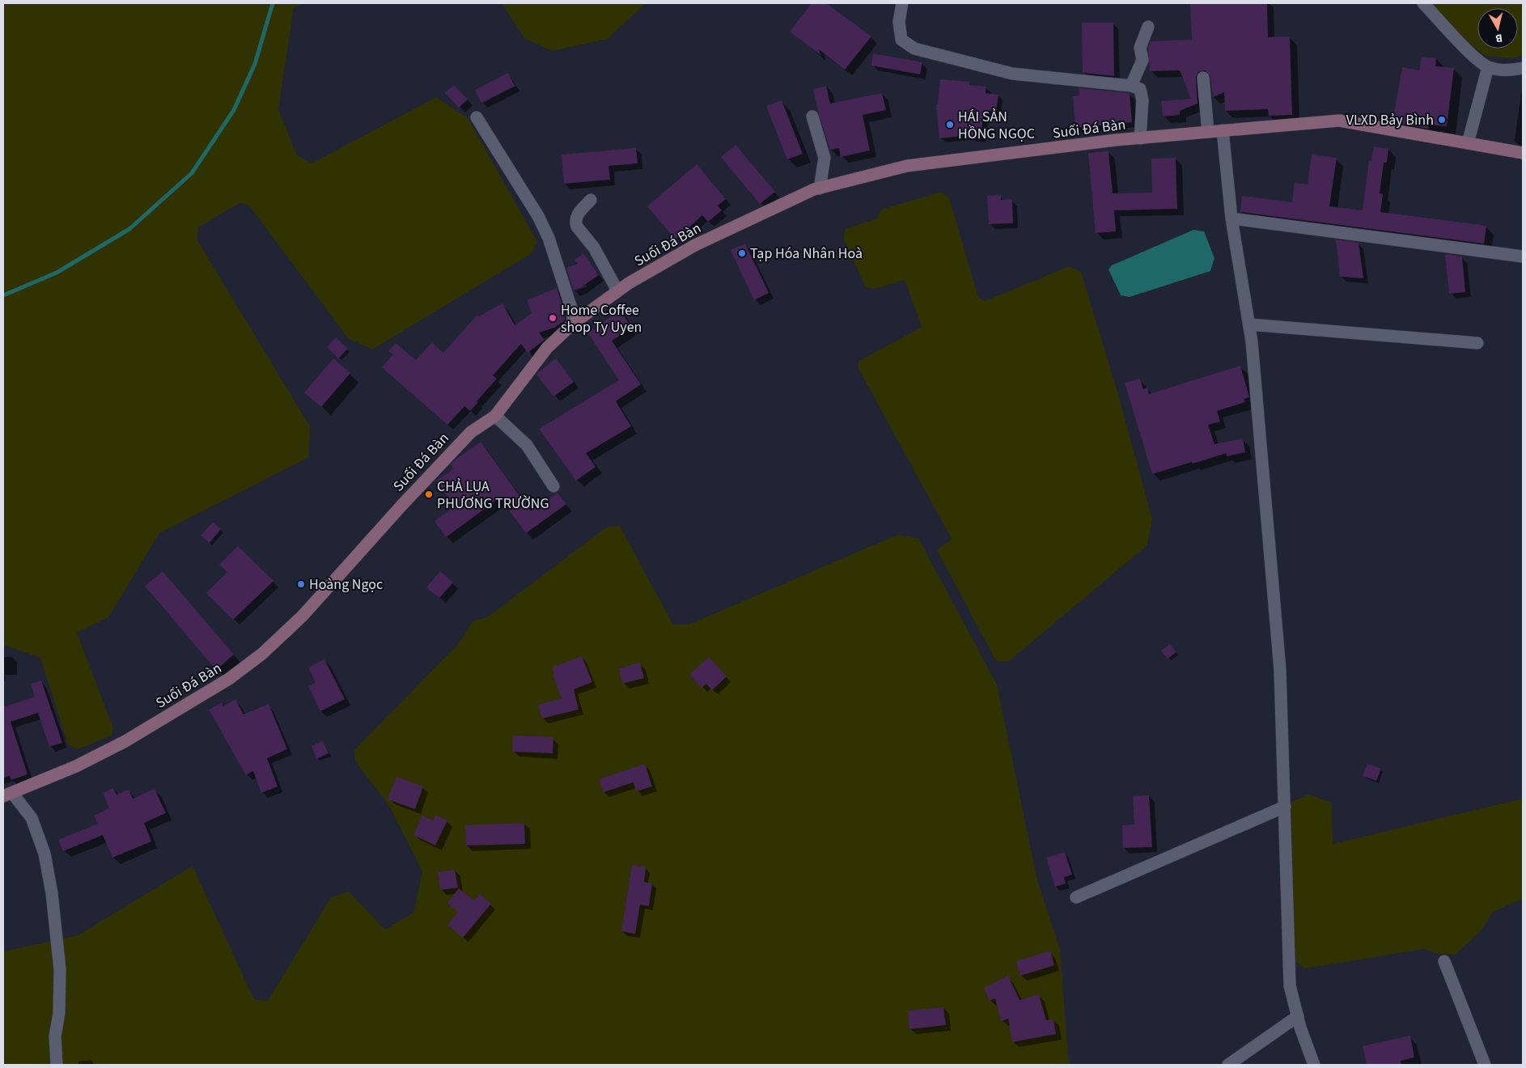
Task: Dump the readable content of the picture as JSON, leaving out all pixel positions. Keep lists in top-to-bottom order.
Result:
{
  "streets": {
    "street": ["Suối Đá Bàn"]
  },
  "places": [
    "VLXD Bảy Bình",
    "HÁI SẢN HỒNG NGỌC",
    "Tạp Hóa Nhân Hoà",
    "Home Coffee shop Ty Uyen",
    "CHẢ LỤA PHƯƠNG TRƯỜNG",
    "Hoàng Ngọc"
  ],
  "north": "bottom"
}
